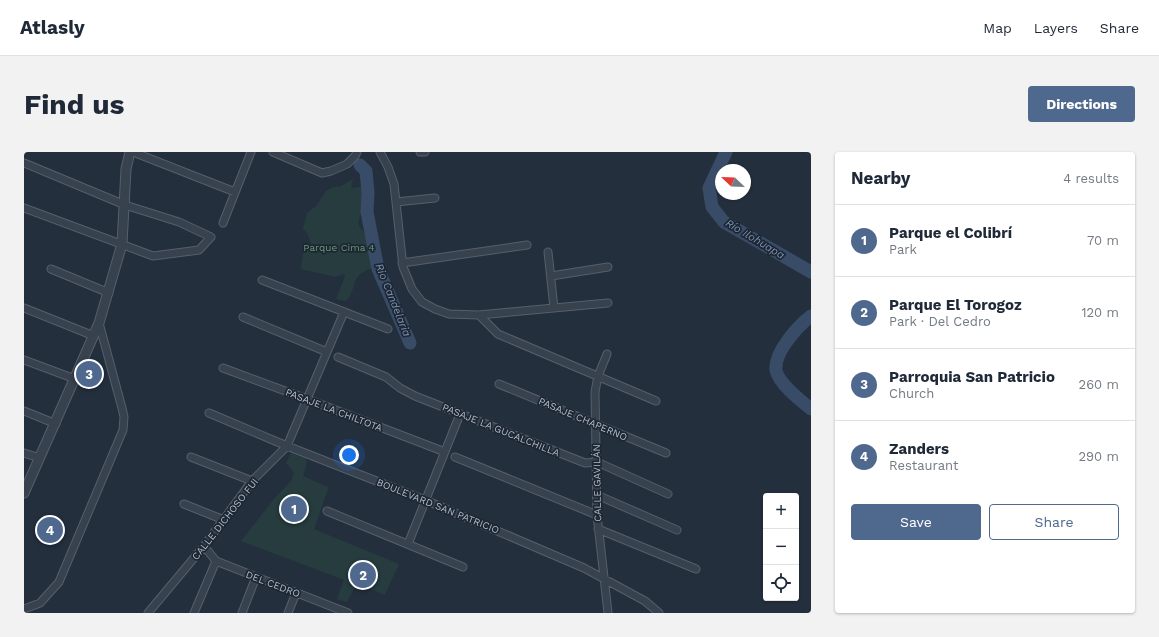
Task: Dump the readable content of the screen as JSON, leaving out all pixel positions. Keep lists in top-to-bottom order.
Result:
{
  "streets": {
    "street": [
      "PASAJE LA CHILTOTA",
      "PASAJE CHAPERNO",
      "PASAJE LA GUCALCHILLA",
      "CALLE GAVILÁN",
      "BOULEVARD SAN PATRICIO",
      "CALLE DICHOSO FUI",
      "DEL CEDRO"
    ]
  },
  "crossings": [
    ["PASAJE LA CHILTOTA", "CALLE DICHOSO FUI"],
    ["PASAJE CHAPERNO", "CALLE GAVILÁN"],
    ["PASAJE LA GUCALCHILLA", "CALLE GAVILÁN"],
    ["CALLE GAVILÁN", "BOULEVARD SAN PATRICIO"],
    ["BOULEVARD SAN PATRICIO", "CALLE DICHOSO FUI"],
    ["CALLE DICHOSO FUI", "DEL CEDRO"]
  ],
  "water": ["Río Ilohuapa", "Rio Candelaria"],
  "parks": ["Parque Cima 4"],
  "north": "top left",
  "page": {
    "header": "Atlasly",
    "nav": ["Map", "Layers", "Share"],
    "buttons": [
      "Directions",
      ["Save", "Share"]
    ],
    "title": "Find us",
    "heading": ["Nearby", "4 results"],
    "list": [
      {
        "mark": "1",
        "name": "Parque el Colibrí",
        "note": "Park",
        "value": "70 m"
      },
      {
        "mark": "2",
        "name": "Parque El Torogoz",
        "note": "Park · Del Cedro",
        "value": "120 m"
      },
      {
        "mark": "3",
        "name": "Parroquia San Patricio",
        "note": "Church",
        "value": "260 m"
      },
      {
        "mark": "4",
        "name": "Zanders",
        "note": "Restaurant",
        "value": "290 m"
      }
    ],
    "pins": [
      "3",
      "1",
      "4",
      "2"
    ],
    "map_buttons": ["+", "−"]
  }
}
